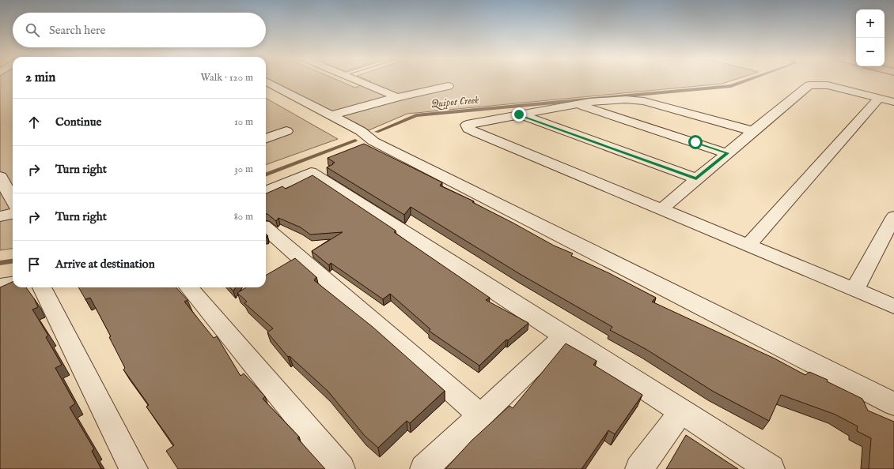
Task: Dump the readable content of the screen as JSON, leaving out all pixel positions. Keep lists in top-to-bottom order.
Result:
{
  "water": ["Quipot Creek"],
  "page": {
    "map_buttons": ["+", "−"],
    "search": "Search here",
    "heading": ["2 min", "Walk · 120 m"],
    "list": [
      ["Continue", "10 m"],
      ["Turn right", "30 m"],
      ["Turn right", "80 m"],
      "Arrive at destination"
    ]
  }
}
